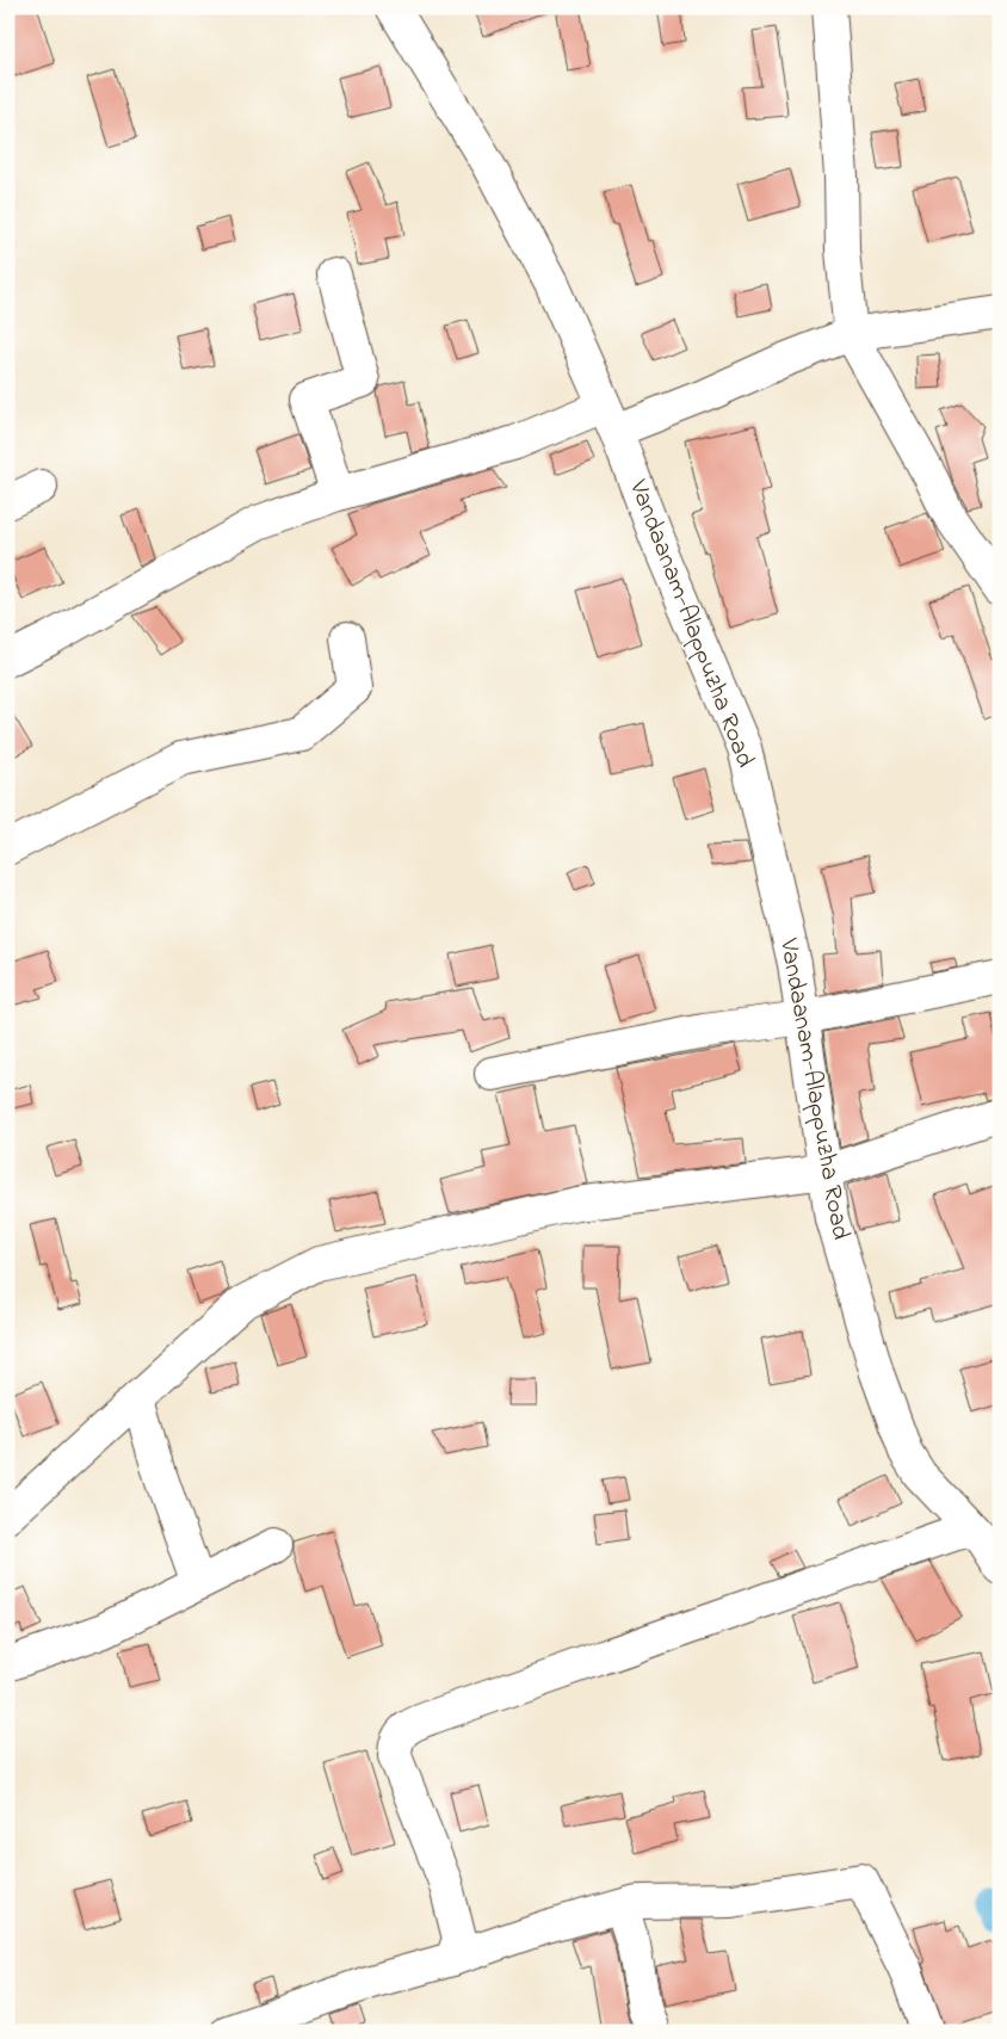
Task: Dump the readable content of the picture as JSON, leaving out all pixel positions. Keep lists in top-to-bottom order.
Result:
{
  "streets": {
    "street": ["Vandaanam-Alappuzha Road"]
  }
}
